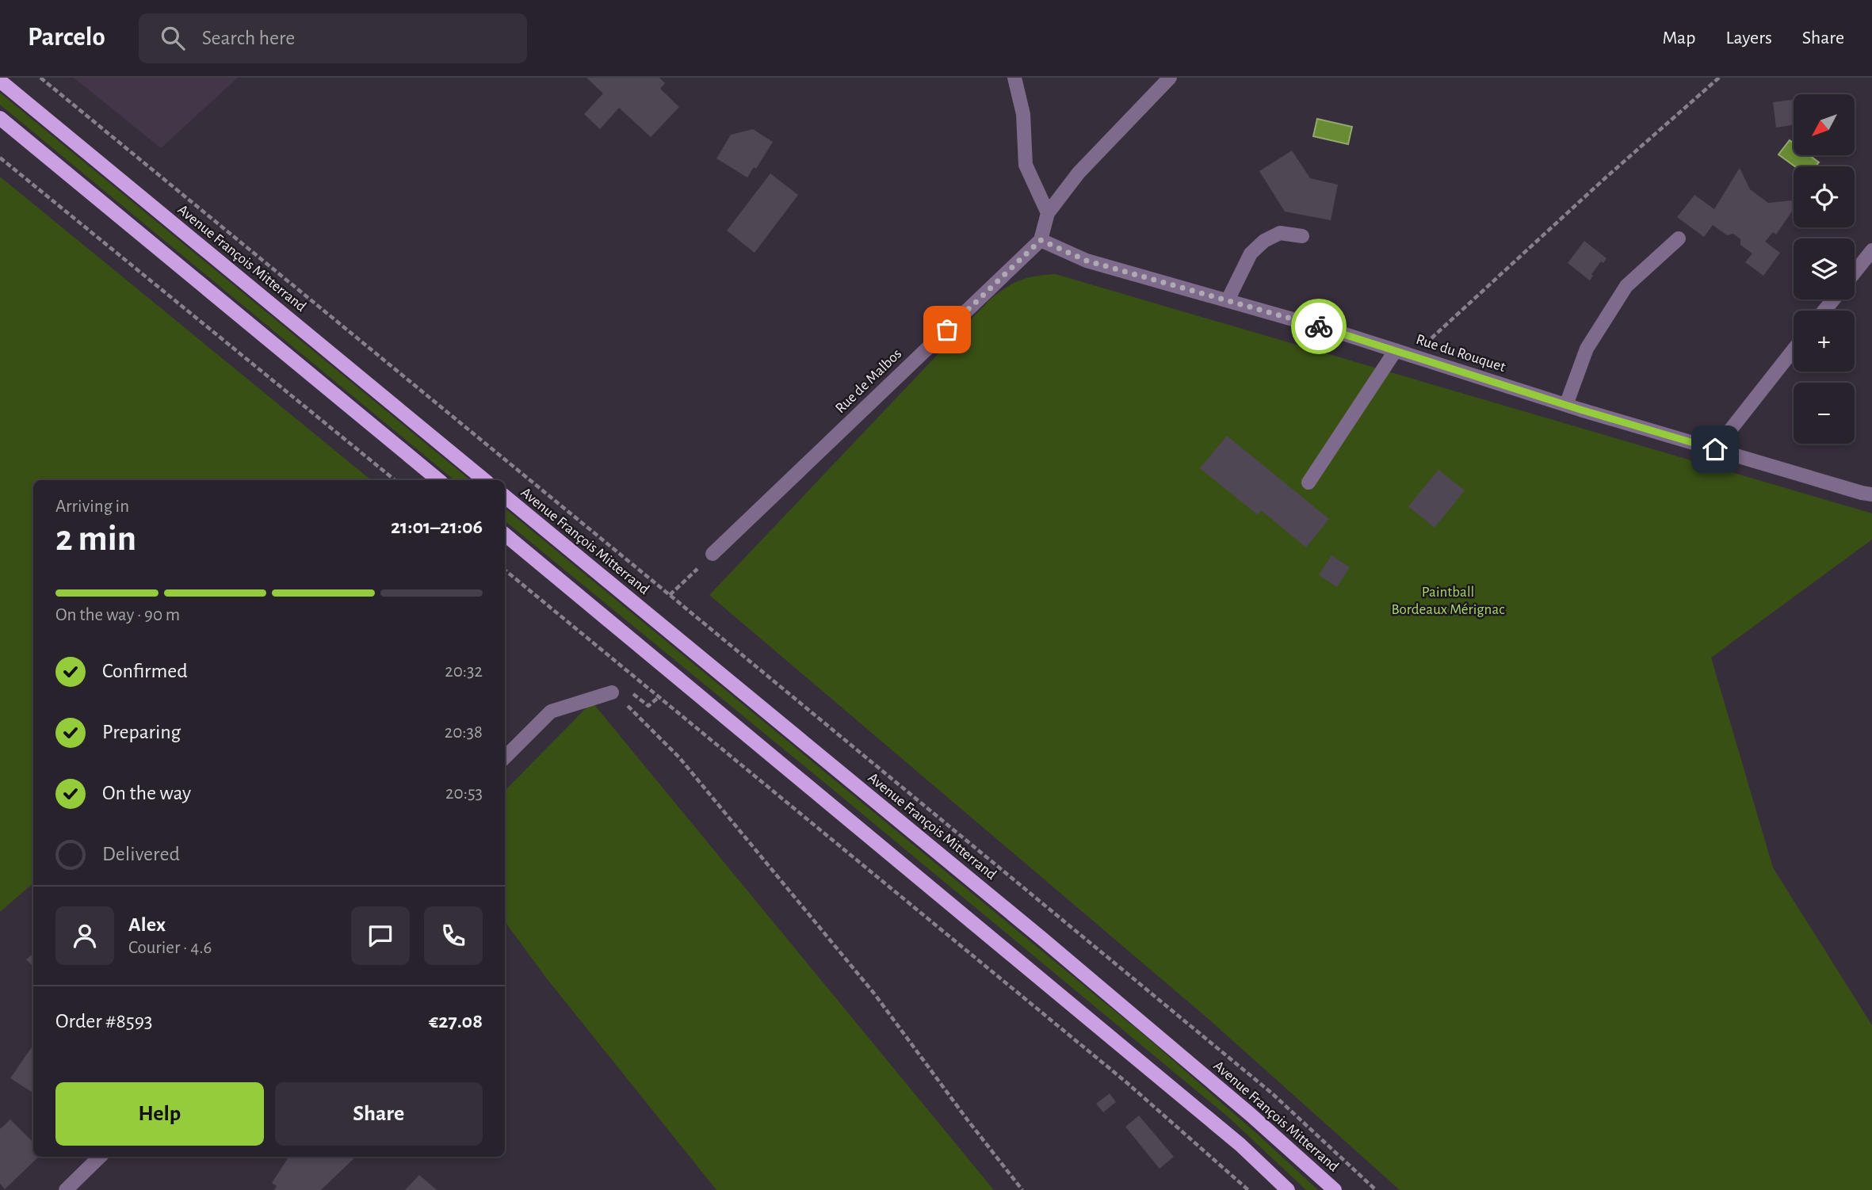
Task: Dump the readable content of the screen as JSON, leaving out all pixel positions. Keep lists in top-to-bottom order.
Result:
{
  "streets": {
    "main road": ["Avenue François Mitterrand"],
    "street": ["Rue du Rouquet", "Rue de Malbos"]
  },
  "crossings": [
    ["Rue du Rouquet", "Rue de Malbos"]
  ],
  "parks": ["Paintball Bordeaux Mérignac"],
  "north": "bottom left",
  "page": {
    "header": "Parcelo",
    "search": "Search here",
    "nav": ["Map", "Layers", "Share"],
    "map_buttons": ["+", "−"],
    "heading": ["2 min", "Arriving in", "21:01–21:06"],
    "panel": [
      "Alex",
      "Courier · 4.6",
      "Order #8593",
      "€27.08"
    ],
    "bar": "On the way · 90 m",
    "list": [
      ["Confirmed", "20:32"],
      ["Preparing", "20:38"],
      ["On the way", "20:53"],
      "Delivered"
    ],
    "buttons": ["Help", "Share"]
  }
}
